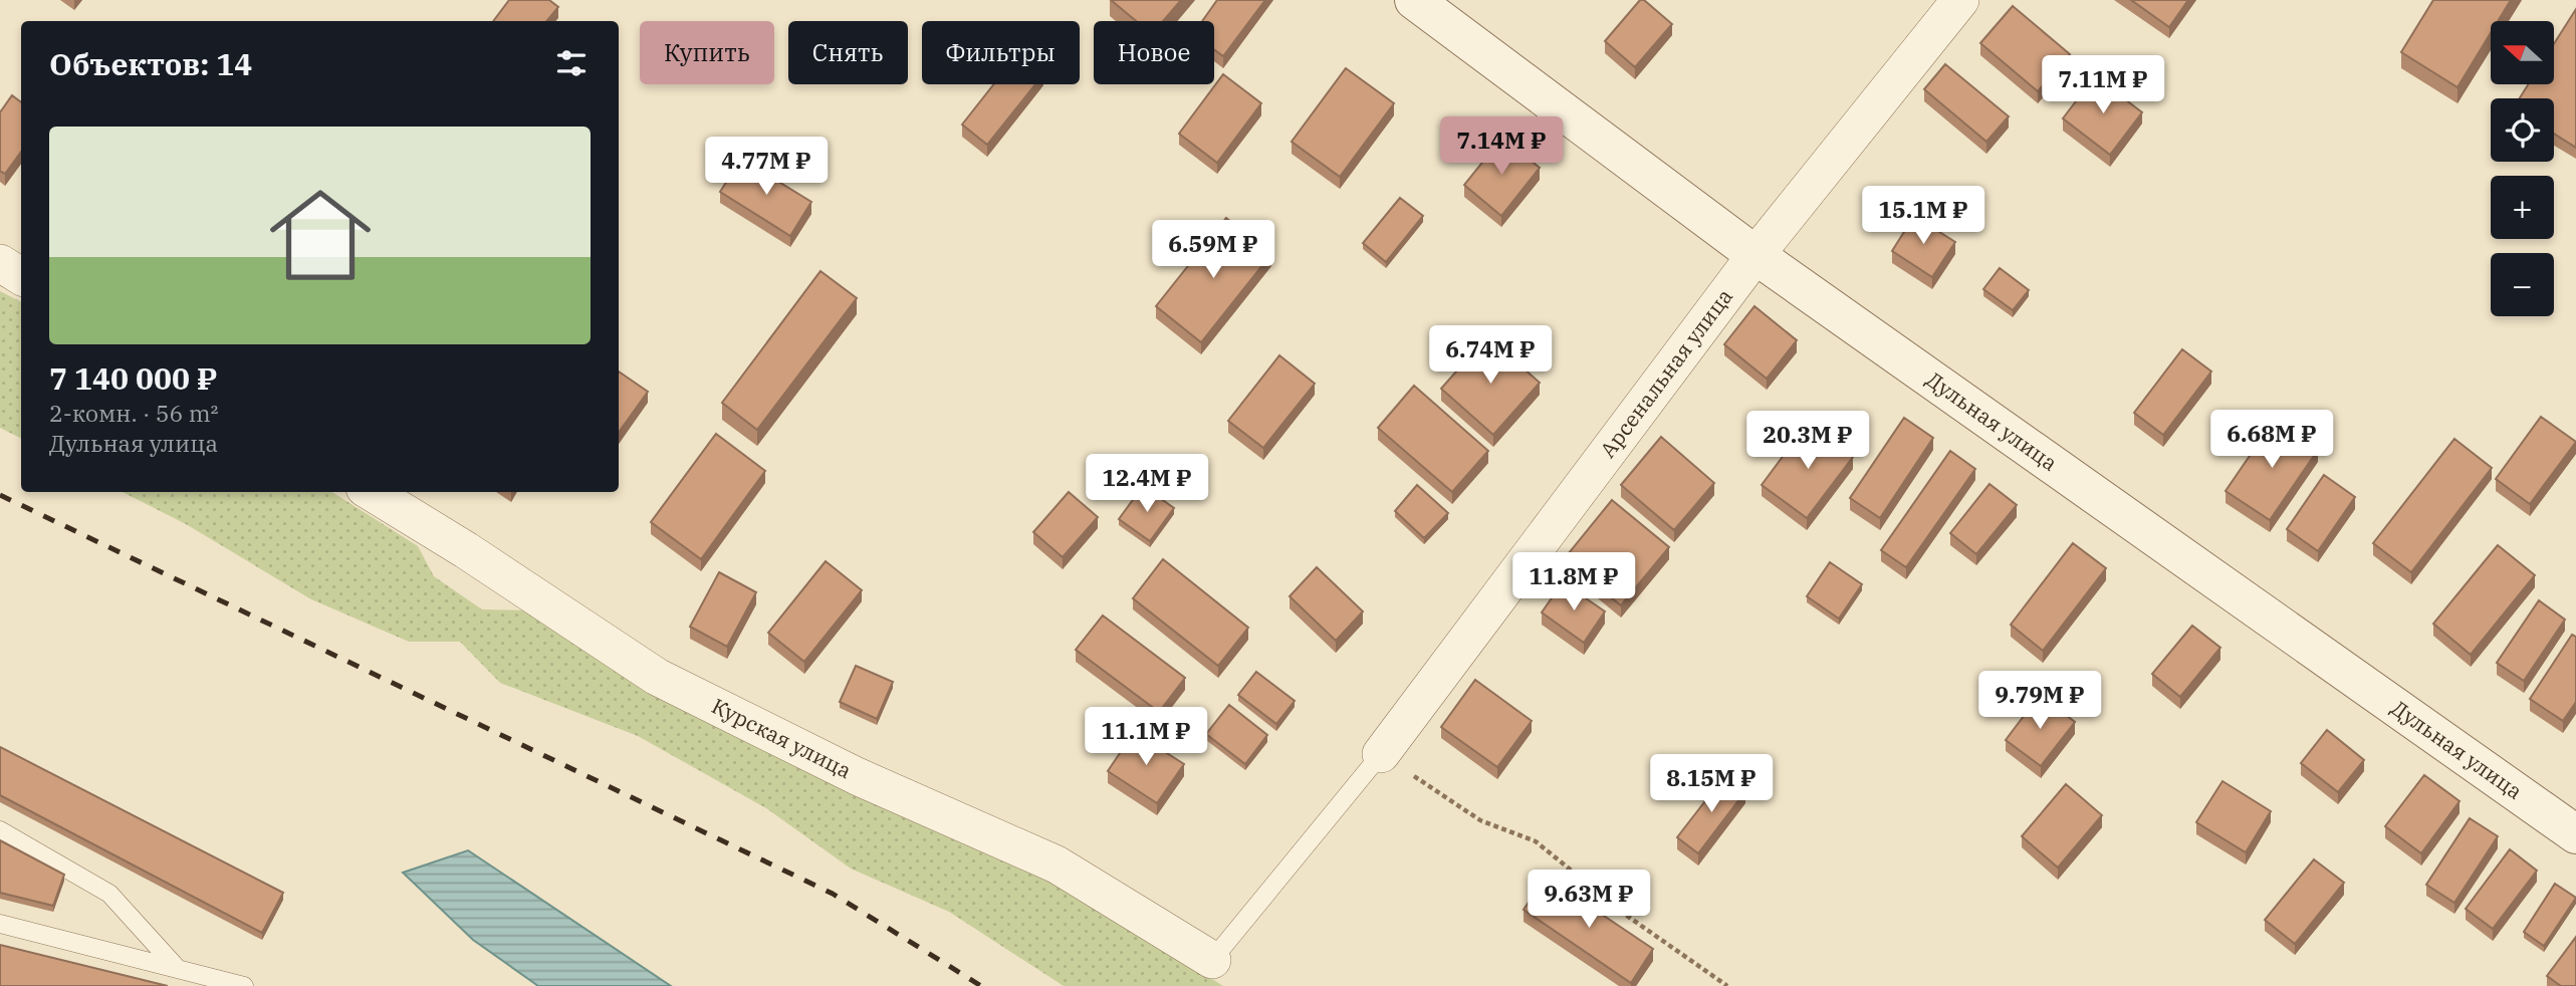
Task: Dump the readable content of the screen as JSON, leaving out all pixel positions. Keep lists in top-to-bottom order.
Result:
{
  "streets": {
    "street": ["Арсенальная улица", "Дульная улица", "Курская улица"]
  },
  "crossings": [
    ["Арсенальная улица", "Дульная улица"]
  ],
  "north": "left",
  "page": {
    "map_buttons": ["+", "−"],
    "chip": [
      "Купить",
      "Снять",
      "Фильтры",
      "Новое"
    ],
    "heading": "Объектов: 14",
    "price": [
      "7.11M ₽",
      "7.14M ₽",
      "4.77M ₽",
      "15.1M ₽",
      "6.59M ₽",
      "6.74M ₽",
      "6.68M ₽",
      "20.3M ₽",
      "12.4M ₽",
      "11.8M ₽",
      "9.79M ₽",
      "11.1M ₽",
      "8.15M ₽",
      "9.63M ₽"
    ],
    "list": [
      {
        "name": "7 140 000 ₽",
        "note": "2-комн. · 56 m² · Дульная улица"
      }
    ]
  }
}
